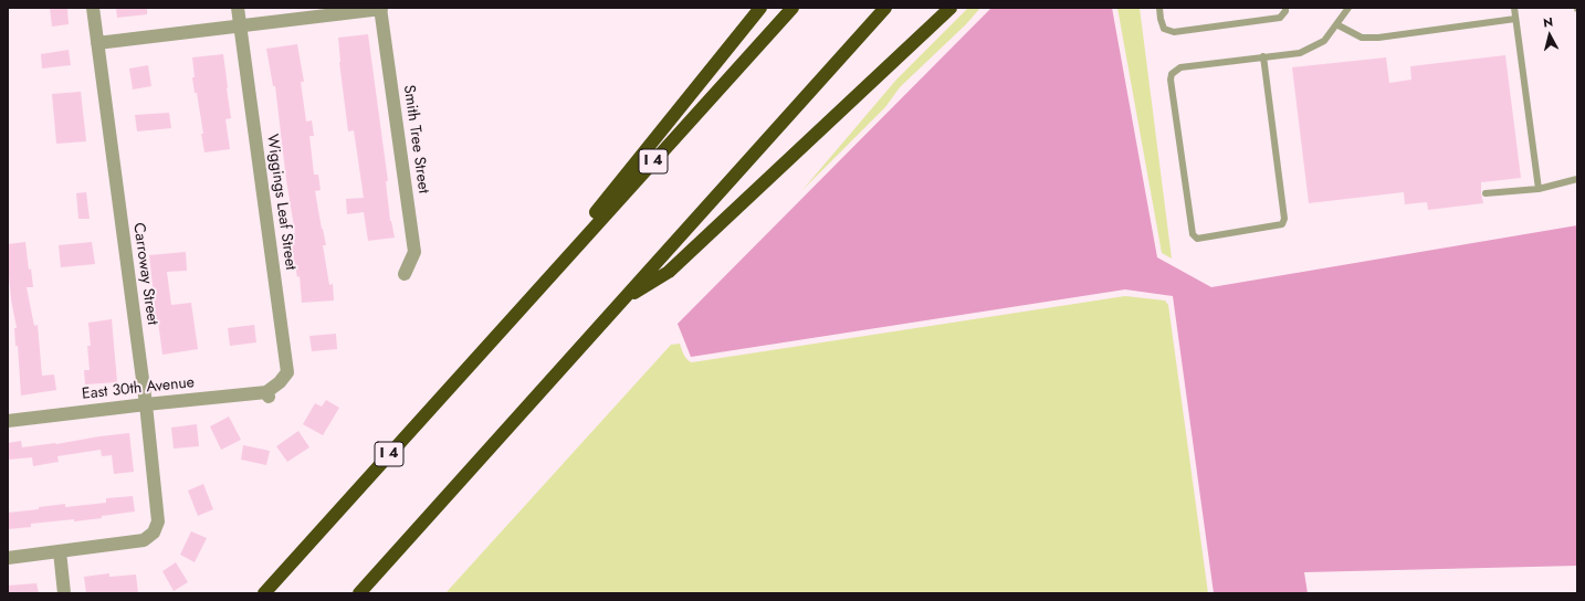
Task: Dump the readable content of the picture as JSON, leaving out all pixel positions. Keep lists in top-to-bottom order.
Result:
{
  "streets": {
    "highway": ["I 4"],
    "street": [
      "Smith Tree Street",
      "Wiggings Leaf Street",
      "Carroway Street",
      "East 30th Avenue"
    ]
  },
  "crossings": [
    ["Wiggings Leaf Street", "East 30th Avenue"],
    ["Carroway Street", "East 30th Avenue"]
  ],
  "north": "top"
}
